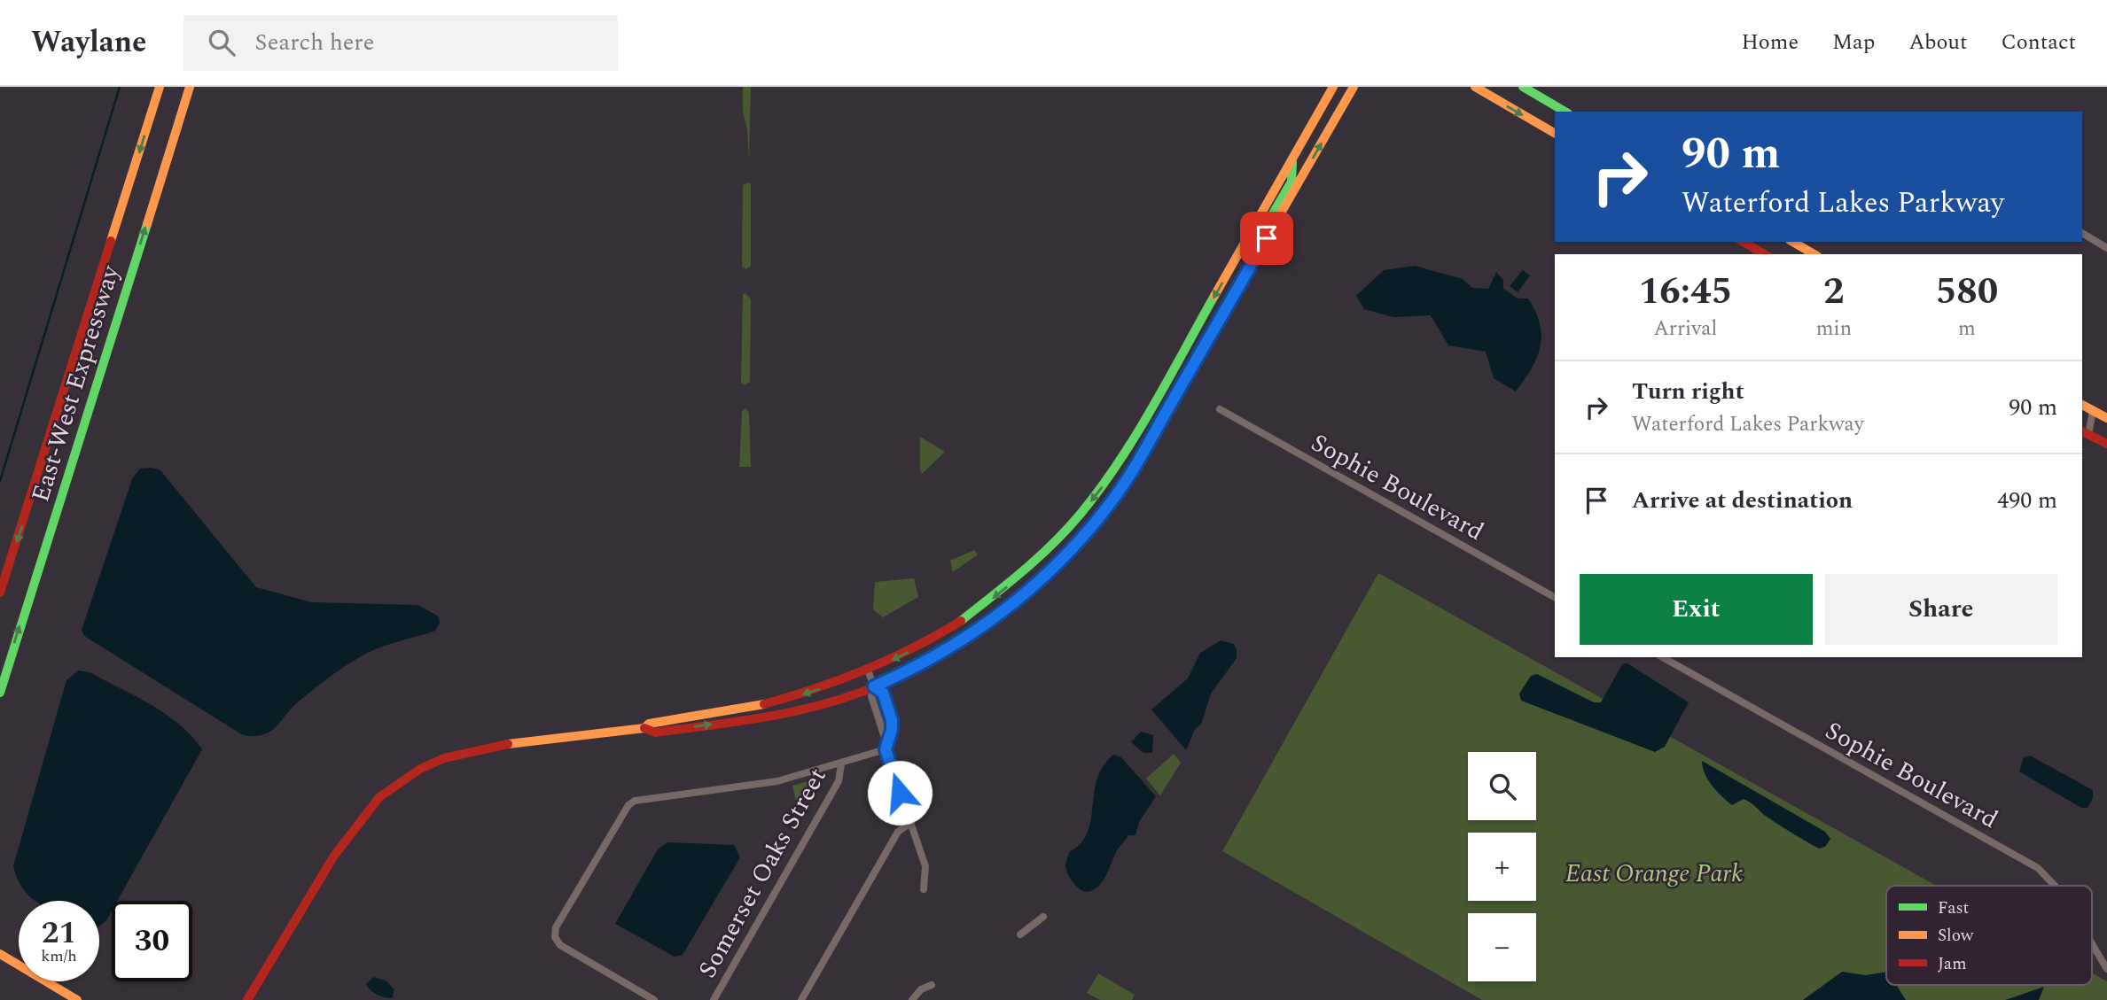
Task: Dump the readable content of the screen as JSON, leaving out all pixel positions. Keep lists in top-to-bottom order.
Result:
{
  "streets": {
    "main road": ["East-West Expressway"],
    "street": ["Sophie Boulevard", "Somerset Oaks Street"]
  },
  "parks": ["East Orange Park"],
  "legend": ["Fast", "Slow", "Jam"],
  "page": {
    "header": "Waylane",
    "search": "Search here",
    "nav": [
      "Home",
      "Map",
      "About",
      "Contact"
    ],
    "turn": ["90 m", "Waterford Lakes Parkway"],
    "eta": [
      "16:45",
      "Arrival",
      "2",
      "min",
      "580",
      "m"
    ],
    "list": [
      {
        "name": "Turn right",
        "note": "Waterford Lakes Parkway",
        "value": "90 m"
      },
      {
        "name": "Arrive at destination",
        "value": "490 m"
      }
    ],
    "buttons": ["Exit", "Share"],
    "map_buttons": ["+", "−"],
    "speed": "21 km/h",
    "limit": "30"
  }
}
